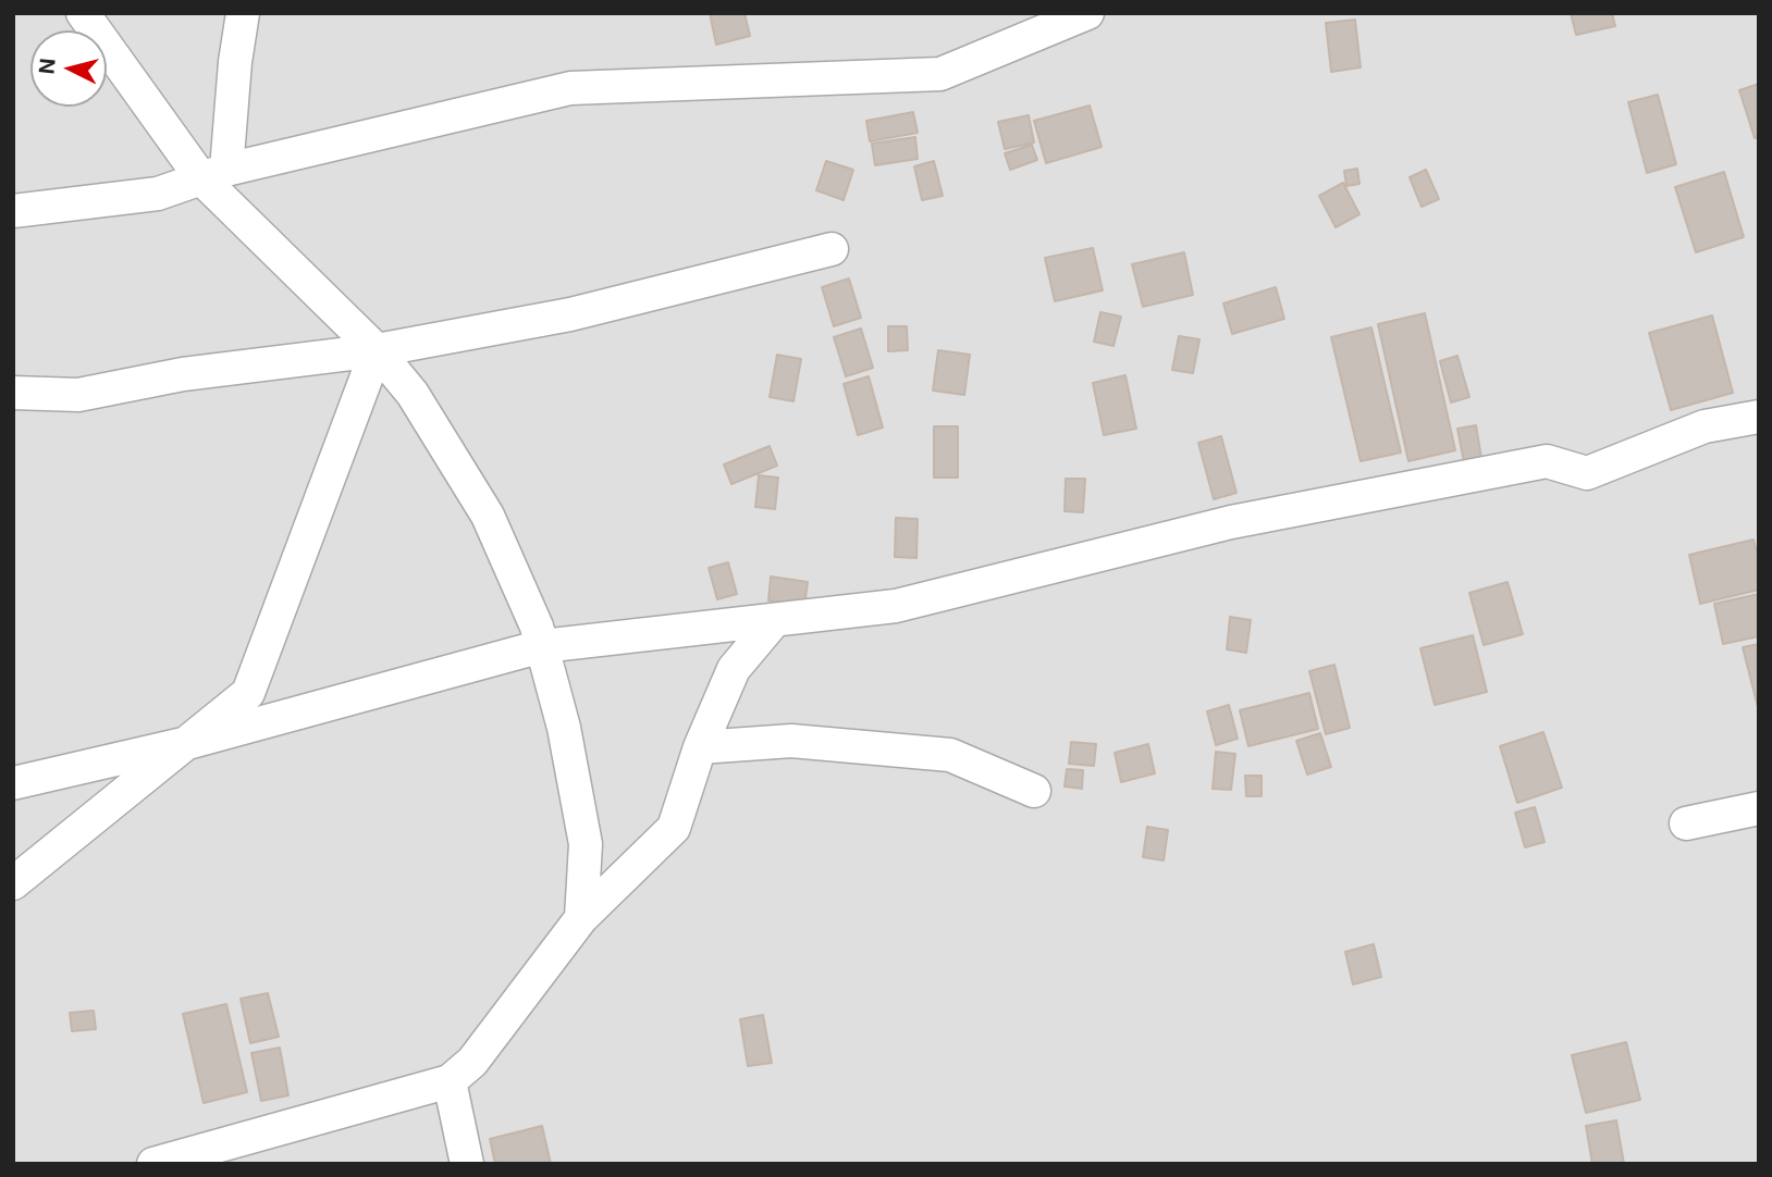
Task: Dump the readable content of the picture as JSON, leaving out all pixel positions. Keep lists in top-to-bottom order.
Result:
{
  "north": "left"
}
